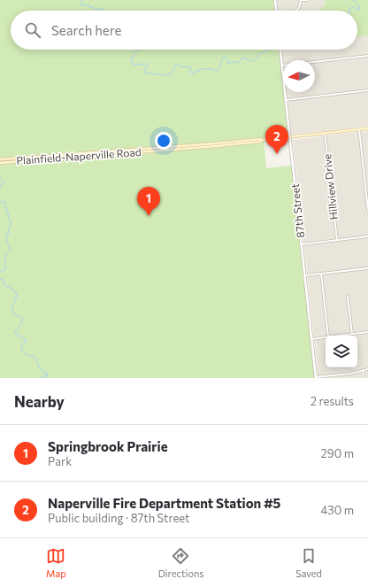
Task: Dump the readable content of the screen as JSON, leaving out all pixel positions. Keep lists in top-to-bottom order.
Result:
{
  "streets": {
    "main road": ["Plainfield-Naperville Road"],
    "street": ["Hillview Drive", "87th Street"]
  },
  "crossings": [
    ["Plainfield-Naperville Road", "Hillview Drive"],
    ["Plainfield-Naperville Road", "87th Street"]
  ],
  "north": "left",
  "page": {
    "search": "Search here",
    "pins": ["2", "1"],
    "heading": ["Nearby", "2 results"],
    "list": [
      {
        "mark": "1",
        "name": "Springbrook Prairie",
        "note": "Park",
        "value": "290 m"
      },
      {
        "mark": "2",
        "name": "Naperville Fire Department Station #5",
        "note": "Public building · 87th Street",
        "value": "430 m"
      }
    ],
    "nav": ["Map", "Directions", "Saved"]
  }
}
